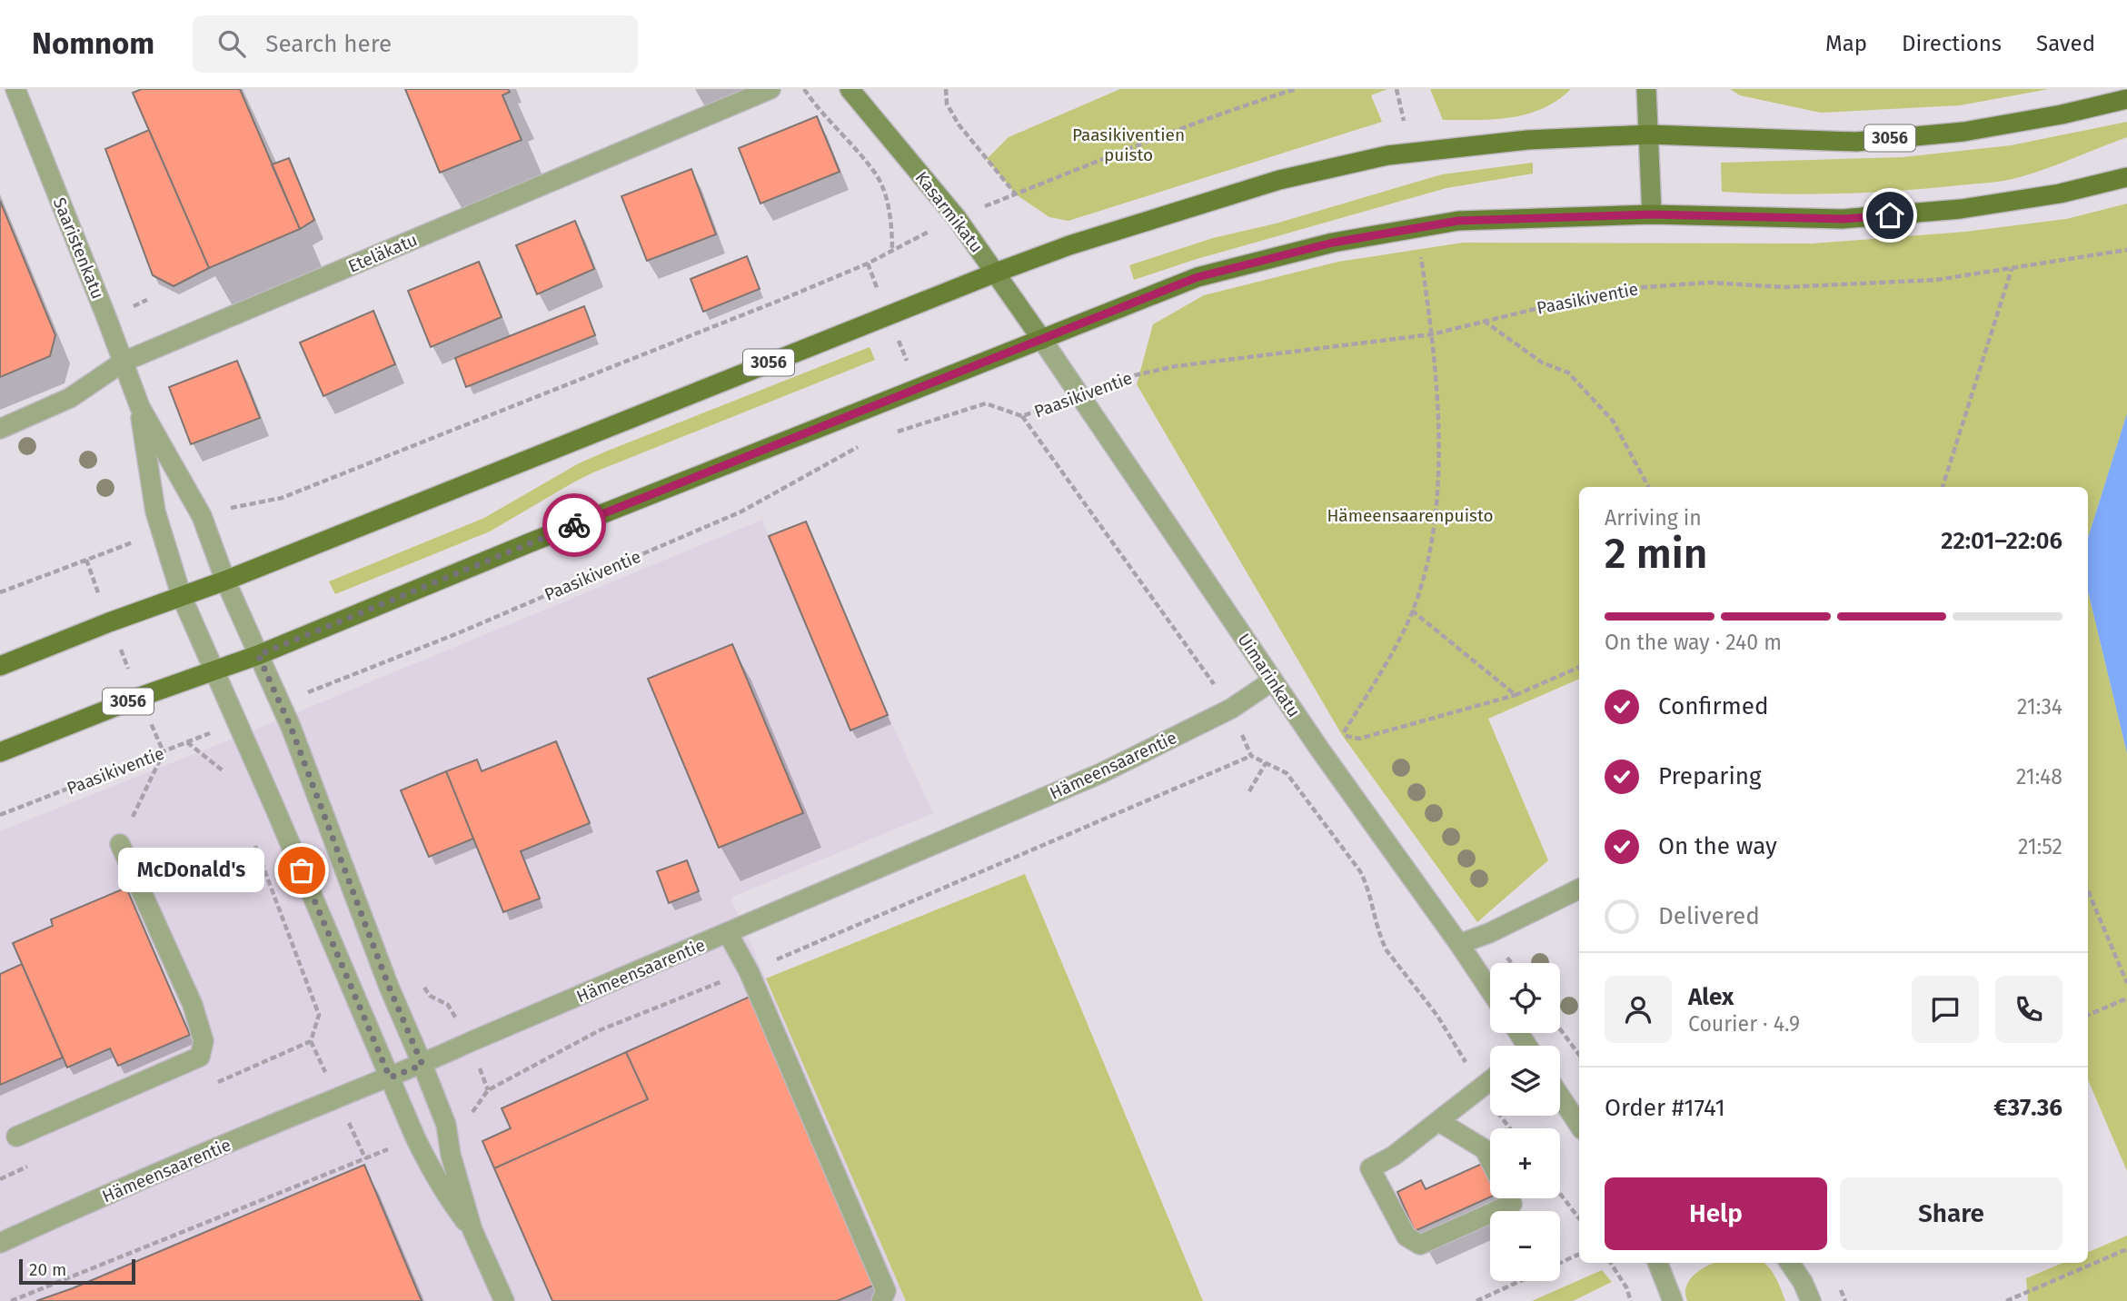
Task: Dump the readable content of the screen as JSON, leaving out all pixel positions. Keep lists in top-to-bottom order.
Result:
{
  "streets": {
    "main road": ["3056"],
    "street": [
      "Kasarmikatu",
      "Saaristenkatu",
      "Eteläkatu",
      "Uimarinkatu",
      "Hämeensaarentie"
    ],
    "path": ["Paasikiventie"]
  },
  "crossings": [
    ["3056", "Kasarmikatu"],
    ["3056", "Saaristenkatu"],
    ["3056", "Uimarinkatu"],
    ["Kasarmikatu", "Uimarinkatu"],
    ["Saaristenkatu", "Eteläkatu"],
    ["Saaristenkatu", "Paasikiventie"],
    ["Saaristenkatu", "Hämeensaarentie"],
    ["Paasikiventie", "Uimarinkatu"],
    ["Uimarinkatu", "Hämeensaarentie"]
  ],
  "parks": ["Paasikiventien puisto", "Hämeensaarenpuisto"],
  "places": ["McDonald's"],
  "scale_bar": "20 m",
  "page": {
    "header": "Nomnom",
    "search": "Search here",
    "nav": ["Map", "Directions", "Saved"],
    "heading": ["2 min", "Arriving in", "22:01–22:06"],
    "panel": [
      "Alex",
      "Courier · 4.9",
      "Order #1741",
      "€37.36"
    ],
    "bar": "On the way · 240 m",
    "list": [
      ["Confirmed", "21:34"],
      ["Preparing", "21:48"],
      ["On the way", "21:52"],
      "Delivered"
    ],
    "bubble": "McDonald's",
    "map_buttons": ["+", "−"],
    "buttons": ["Help", "Share"],
    "scale": "20 m"
  }
}
